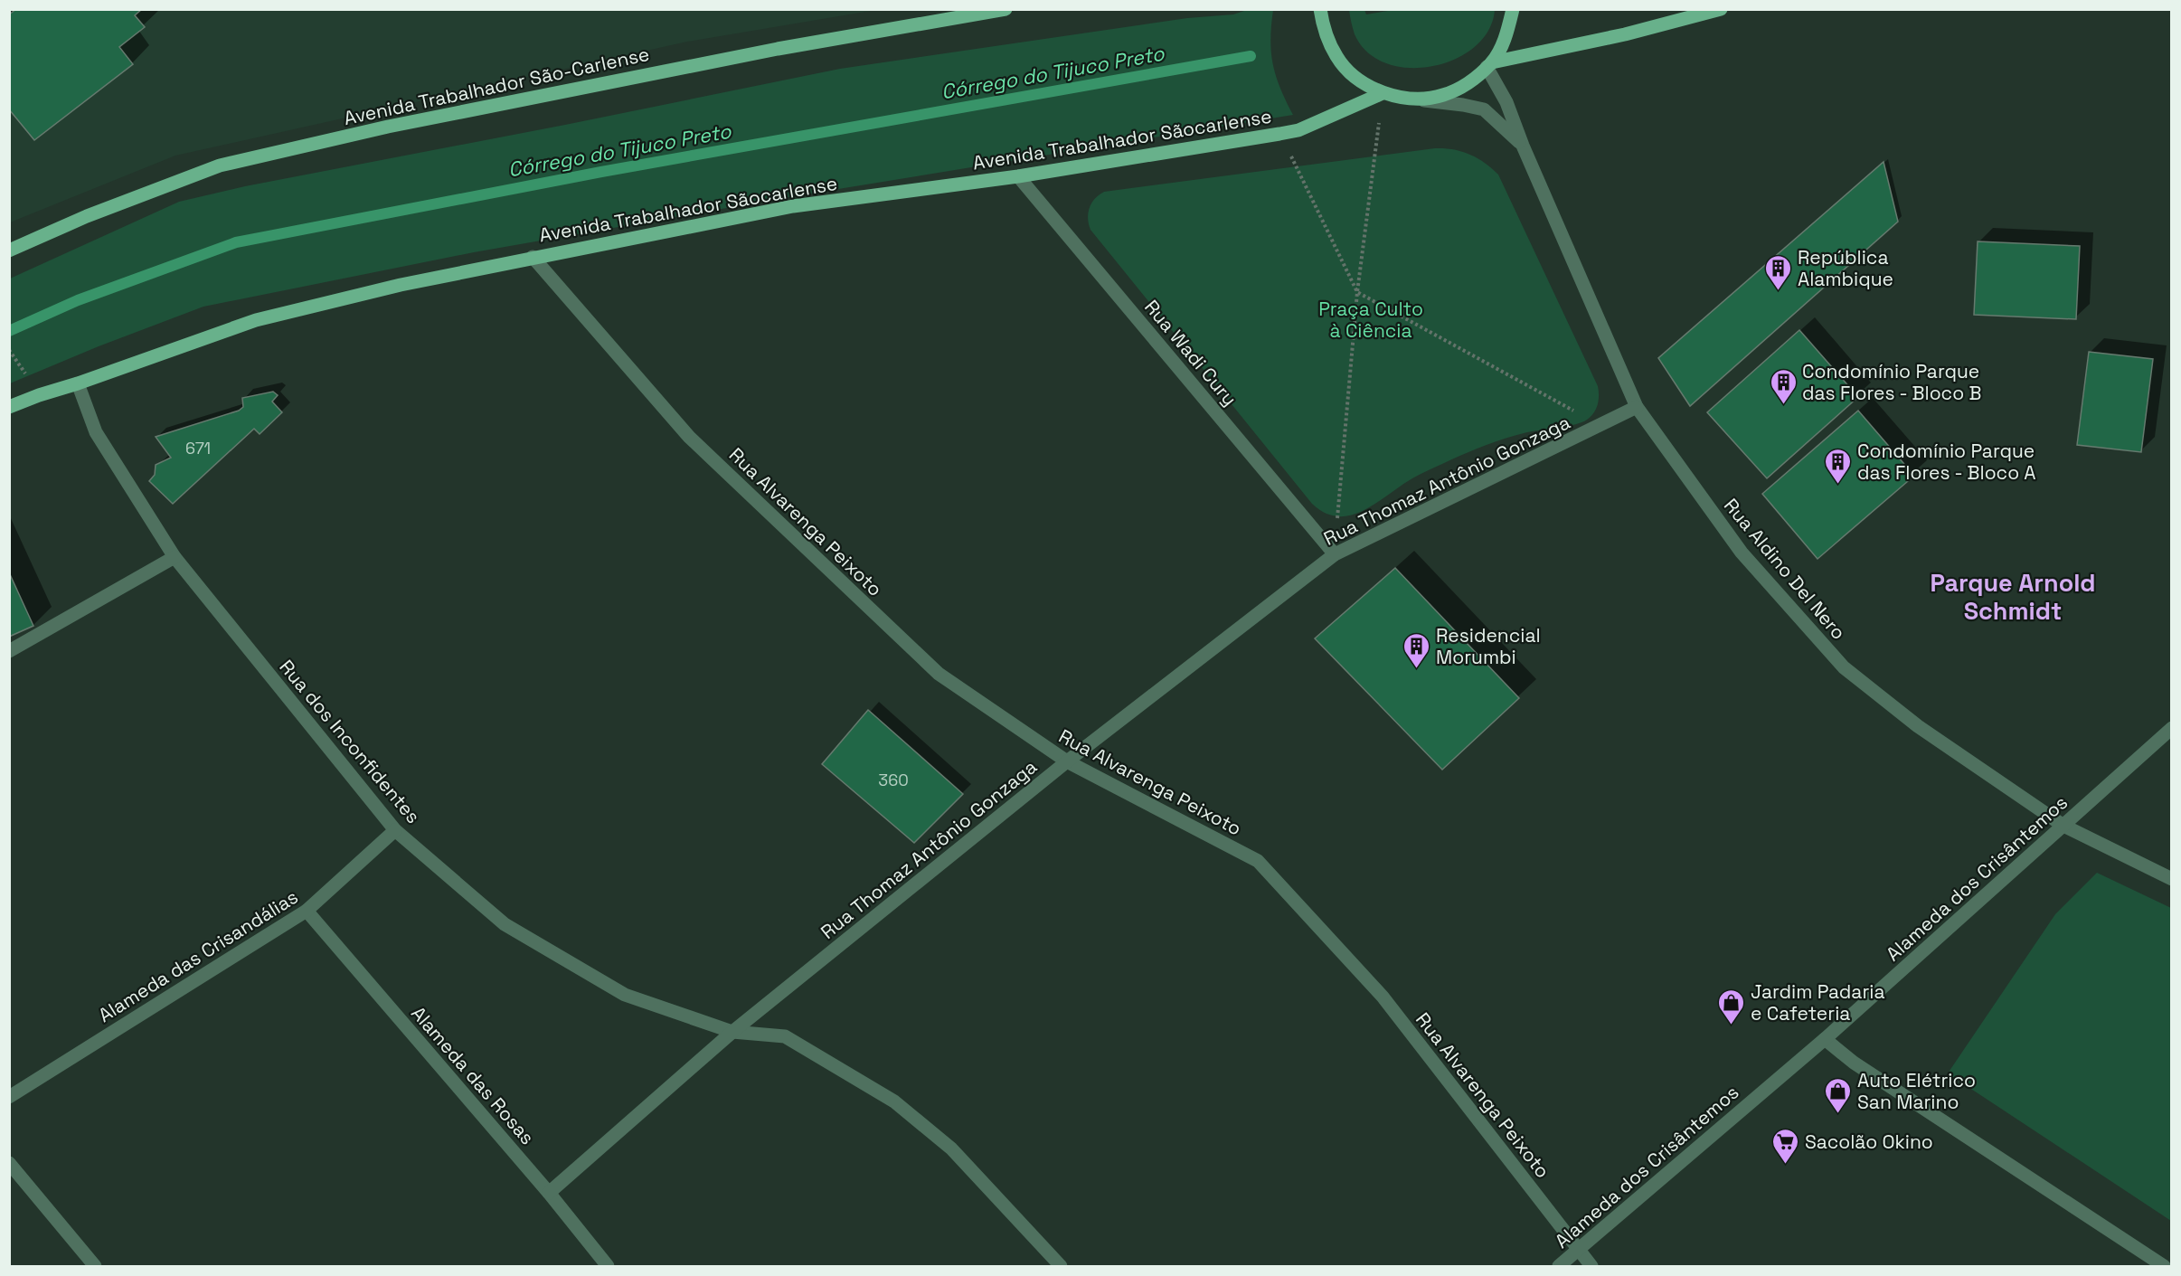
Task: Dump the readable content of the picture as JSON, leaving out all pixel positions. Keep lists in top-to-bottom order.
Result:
{
  "streets": {
    "main road": ["Avenida Trabalhador São-Carlense", "Avenida Trabalhador Sãocarlense"],
    "street": [
      "Rua Wadi Cury",
      "Rua Thomaz Antônio Gonzaga",
      "Rua Alvarenga Peixoto",
      "Rua Aldino Del Nero",
      "Rua dos Inconfidentes",
      "Alameda dos Crisântemos",
      "Alameda das Crisandálias",
      "Alameda das Rosas"
    ]
  },
  "crossings": [
    ["Avenida Trabalhador Sãocarlense", "Rua Wadi Cury"],
    ["Avenida Trabalhador Sãocarlense", "Rua Alvarenga Peixoto"],
    ["Avenida Trabalhador Sãocarlense", "Rua dos Inconfidentes"],
    ["Rua Wadi Cury", "Rua Thomaz Antônio Gonzaga"],
    ["Rua Thomaz Antônio Gonzaga", "Rua Alvarenga Peixoto"],
    ["Rua Thomaz Antônio Gonzaga", "Rua Aldino Del Nero"],
    ["Rua Thomaz Antônio Gonzaga", "Rua dos Inconfidentes"],
    ["Rua Thomaz Antônio Gonzaga", "Alameda das Rosas"],
    ["Rua Alvarenga Peixoto", "Alameda dos Crisântemos"],
    ["Rua Aldino Del Nero", "Alameda dos Crisântemos"],
    ["Rua dos Inconfidentes", "Alameda das Crisandálias"],
    ["Alameda das Crisandálias", "Alameda das Rosas"]
  ],
  "districts": ["Parque Arnold Schmidt"],
  "water": ["Córrego do Tijuco Preto"],
  "parks": ["Praça Culto à Ciência"],
  "places": {
    "building": [
      "República Alambique",
      "Condomínio Parque das Flores - Bloco B",
      "Condomínio Parque das Flores - Bloco A",
      "Residencial Morumbi"
    ],
    "shop": ["Jardim Padaria e Cafeteria", "Auto Elétrico San Marino"],
    "supermarket": ["Sacolão Okino"]
  },
  "house_numbers": ["671", "360"]
}
